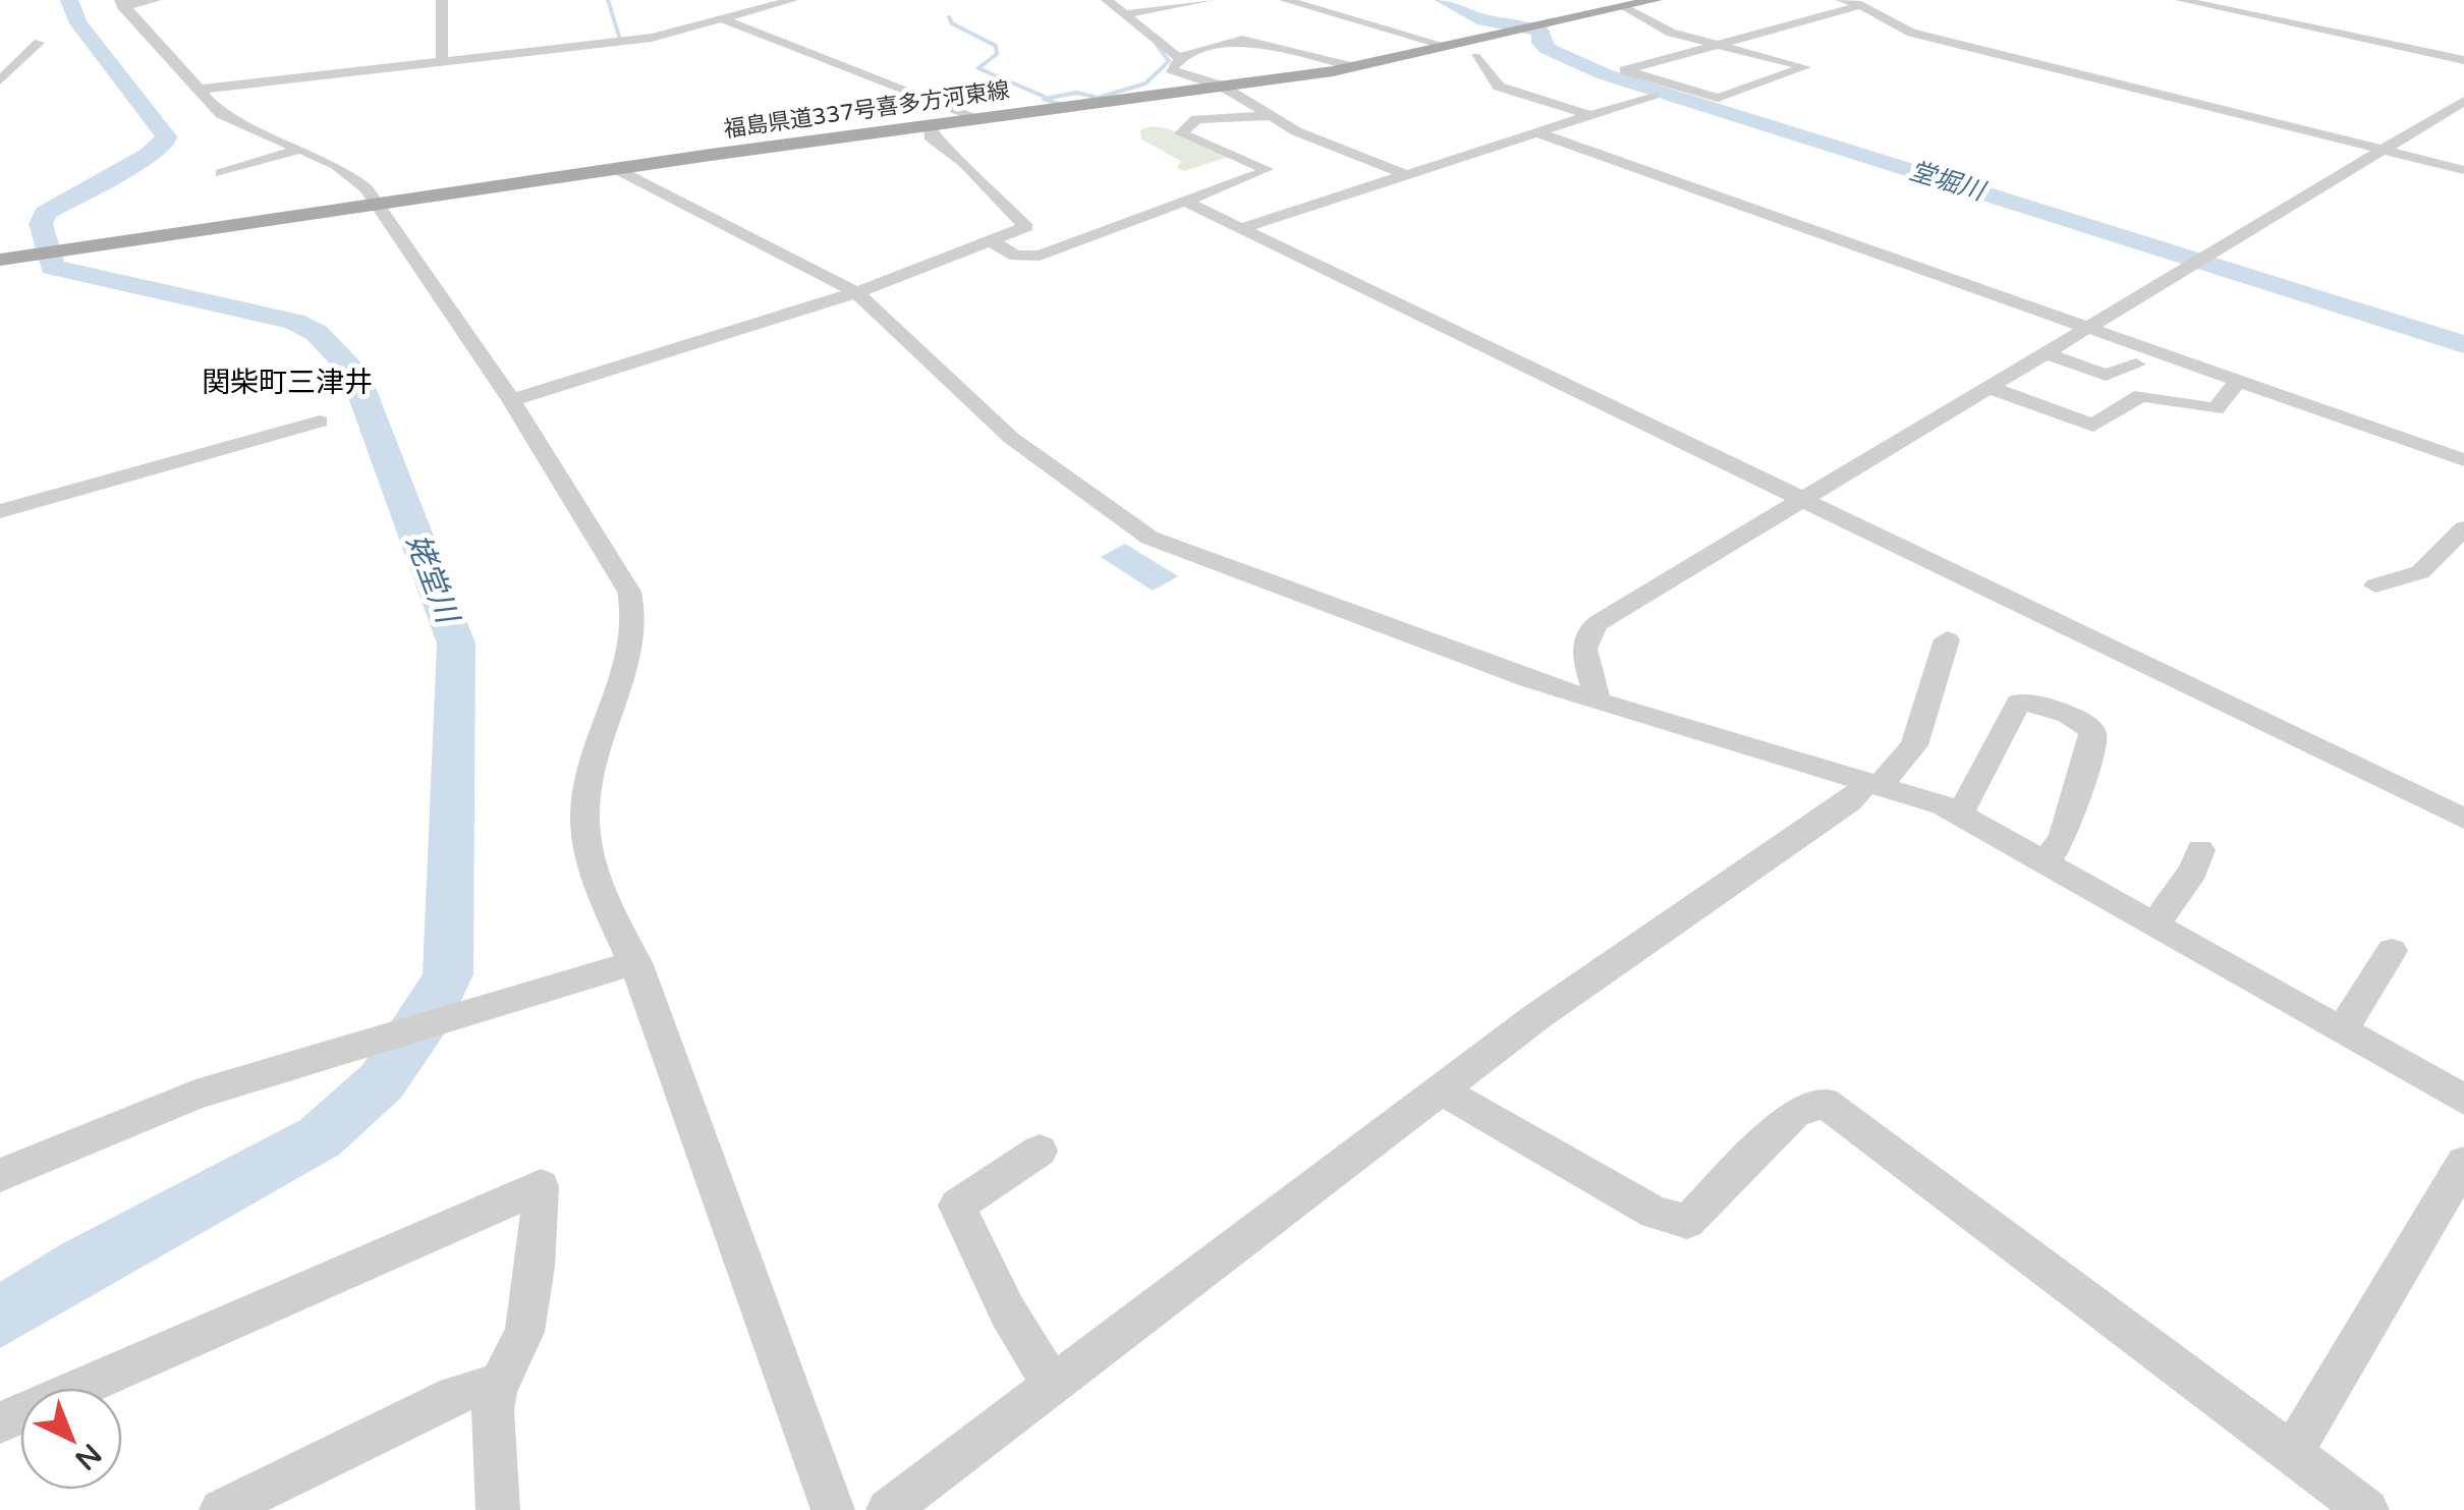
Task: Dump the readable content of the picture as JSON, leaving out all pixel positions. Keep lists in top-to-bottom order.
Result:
{
  "streets": {
    "main road": ["福島県道337号喜多方河東線"]
  },
  "districts": ["関柴町三津井"],
  "water": ["堂堀川", "姥堂川"],
  "north": "bottom right"
}
